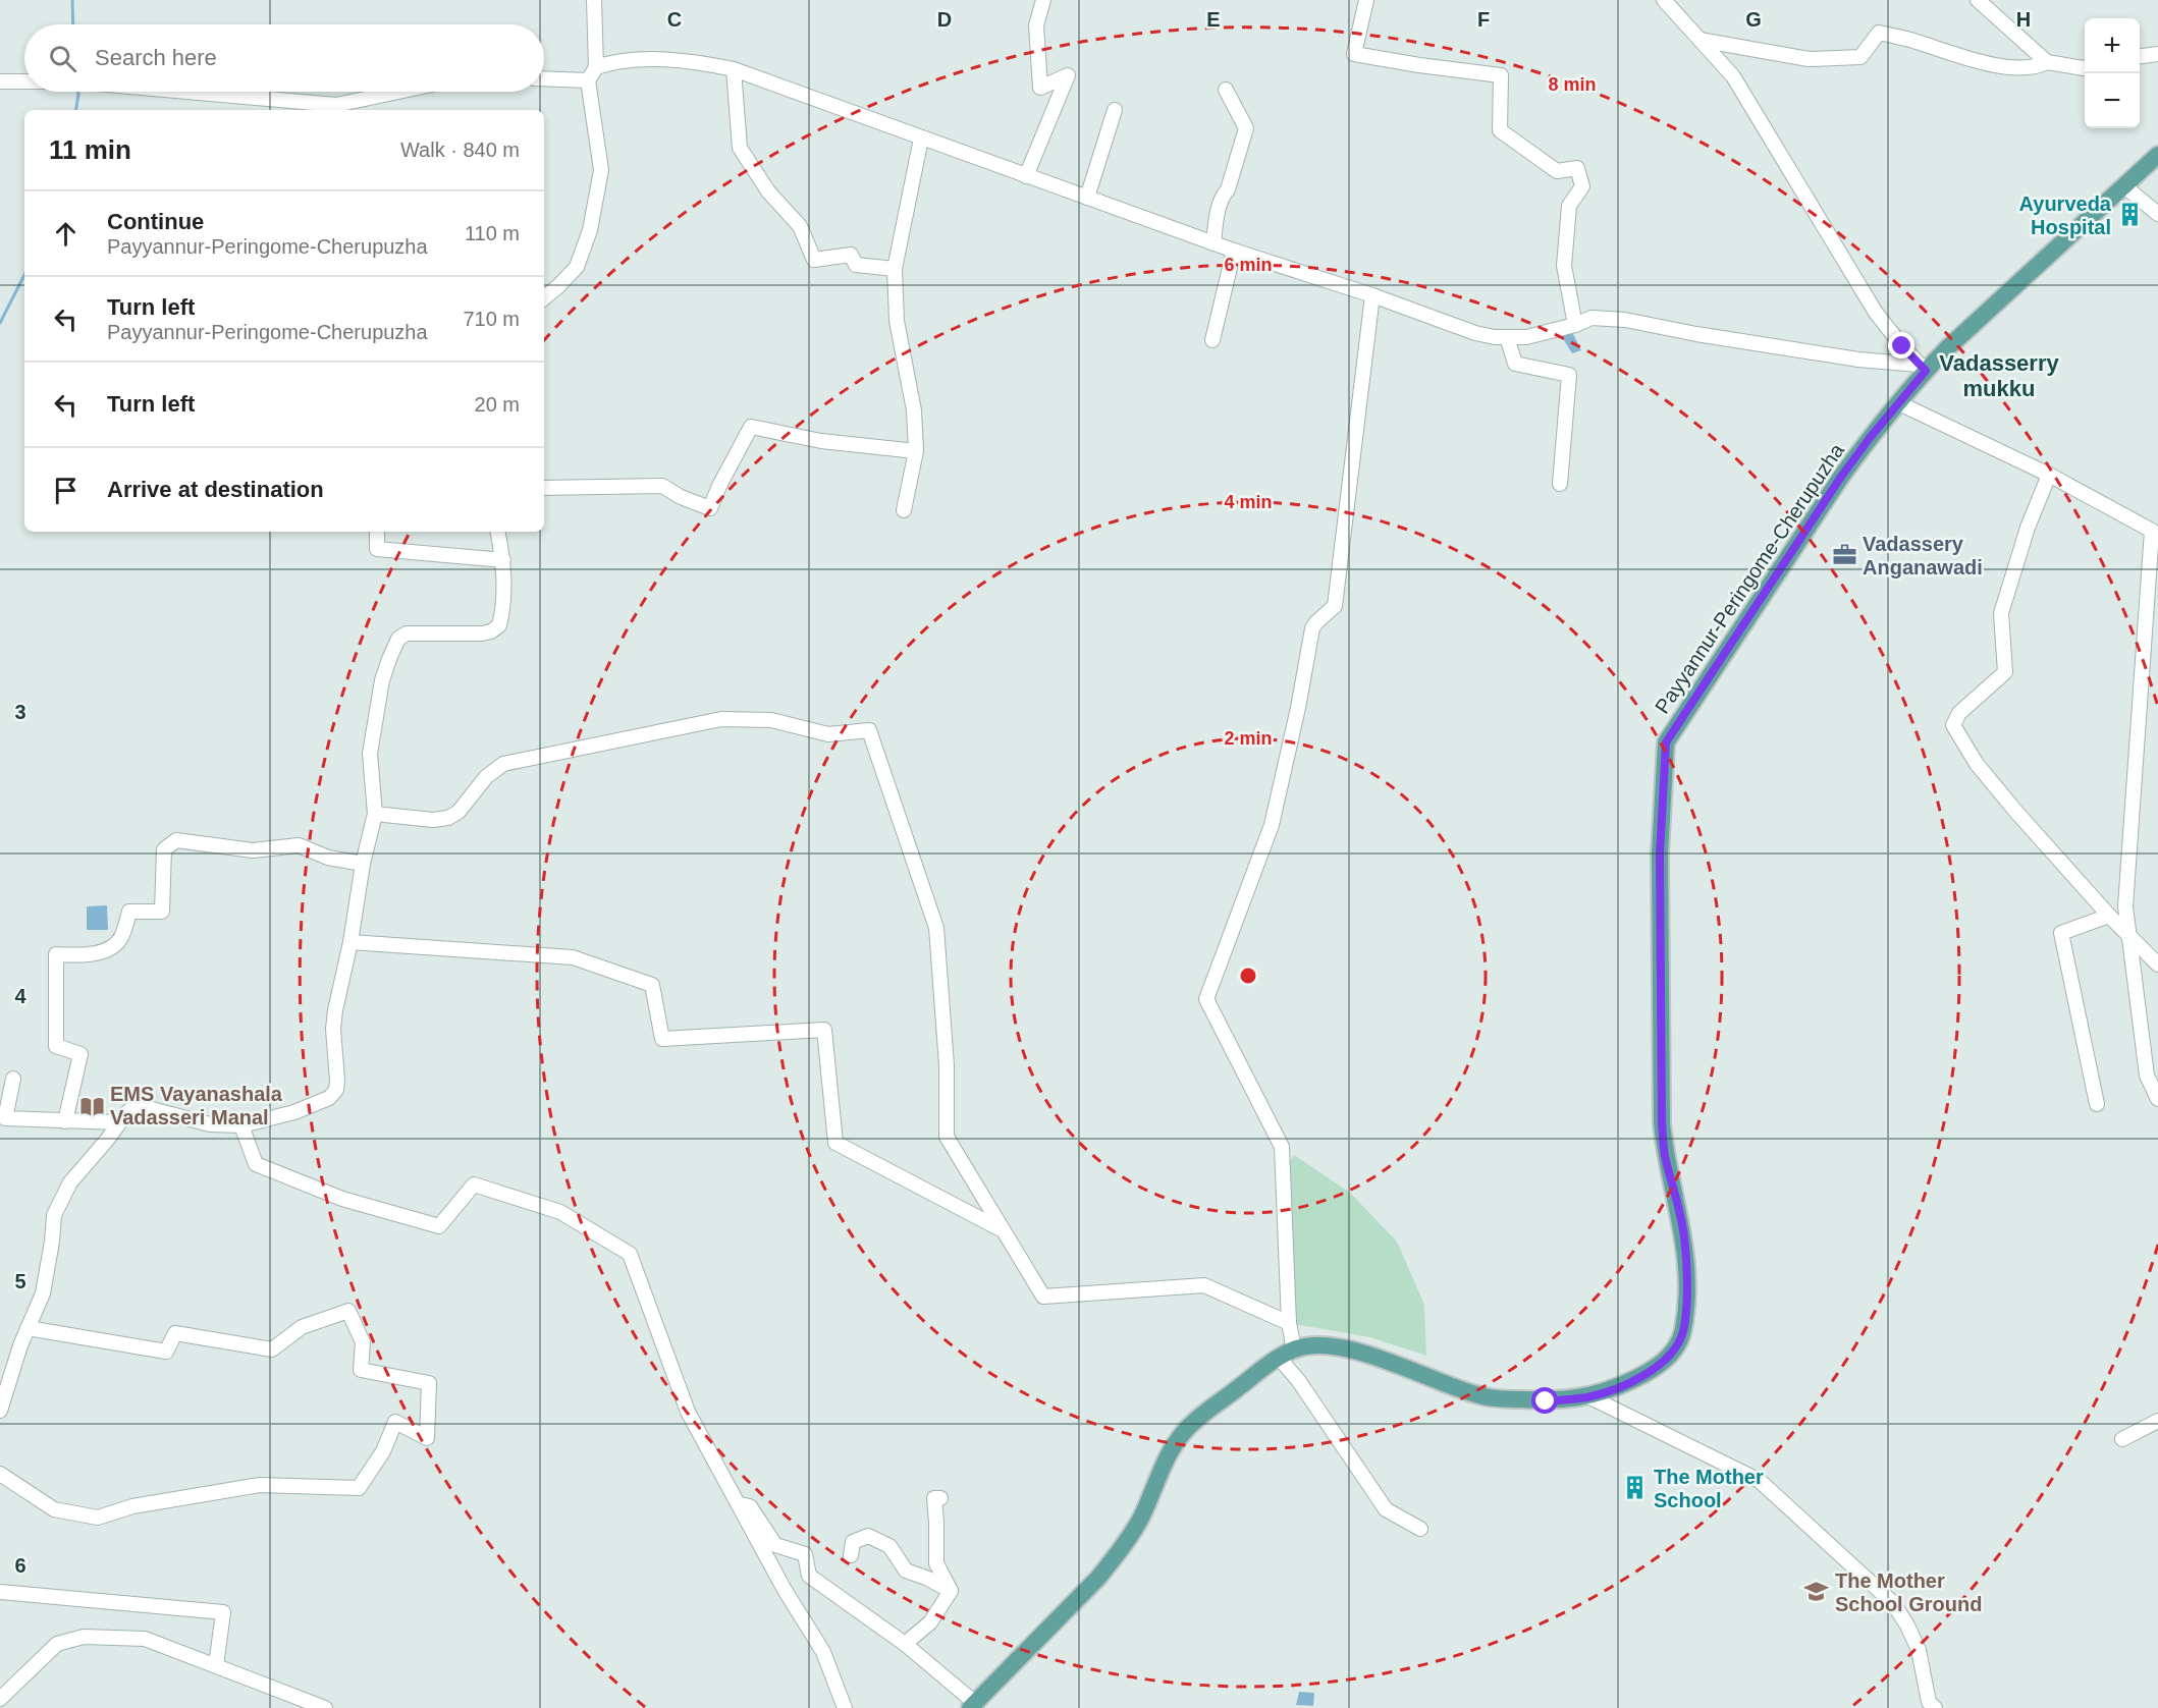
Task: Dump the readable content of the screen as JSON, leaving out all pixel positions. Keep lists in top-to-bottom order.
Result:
{
  "streets": {
    "main road": ["Payyannur-Peringome-Cherupuzha"]
  },
  "districts": ["Vadasserry mukku"],
  "places": {
    "building": ["Ayurveda Hospital", "The Mother School"],
    "office": ["Vadassery Anganawadi"],
    "library": ["EMS Vayanashala Vadasseri Manal"],
    "school or university": ["The Mother School Ground"]
  },
  "page": {
    "map_buttons": ["+", "−"],
    "search": "Search here",
    "heading": ["11 min", "Walk · 840 m"],
    "list": [
      ["Continue", "Payyannur-Peringome-Cherupuzha", "110 m"],
      ["Turn left", "Payyannur-Peringome-Cherupuzha", "710 m"],
      ["Turn left", "20 m"],
      "Arrive at destination"
    ]
  },
  "grid": {
    "columns": [
      "C",
      "D",
      "E",
      "F",
      "G",
      "H"
    ],
    "rows": [
      "3",
      "4",
      "5",
      "6"
    ]
  },
  "rings": [
    "8 min",
    "6 min",
    "4 min",
    "2 min"
  ]
}
